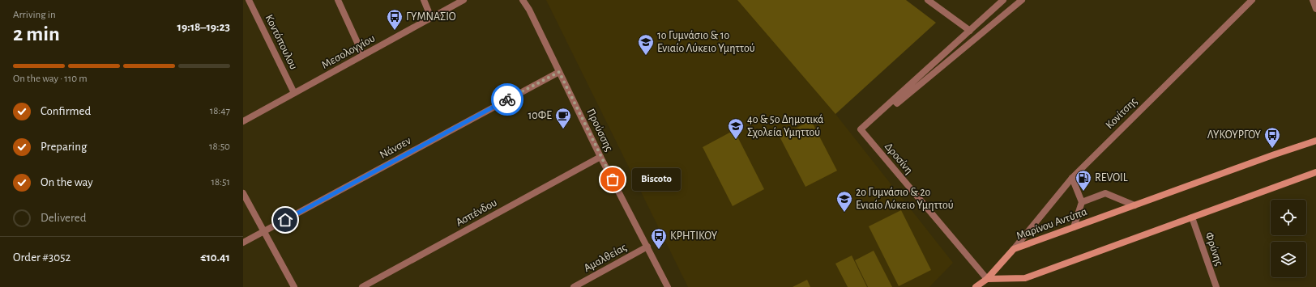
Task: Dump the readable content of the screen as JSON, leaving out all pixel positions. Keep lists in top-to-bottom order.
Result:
{
  "streets": {
    "main road": ["Μαρίνου Αντύπα"],
    "street": [
      "Κοντόπουλου",
      "Μεσολογγίου",
      "Κονίτσης",
      "Προύσσης",
      "Νάνσεν",
      "Δροσίνη",
      "Ασπένδου",
      "Φρύνης",
      "Αμαλθείας"
    ]
  },
  "crossings": [
    ["Κοντόπουλου", "Μεσολογγίου"],
    ["Κονίτσης", "Μαρίνου Αντύπα"],
    ["Προύσσης", "Νάνσεν"],
    ["Προύσσης", "Ασπένδου"],
    ["Προύσσης", "Αμαλθείας"],
    ["Δροσίνη", "Μαρίνου Αντύπα"]
  ],
  "places": {
    "bus stop": ["ΓΥΜΝΑΣΙΟ", "ΛΥΚΟΥΡΓΟΥ", "ΚΡΗΤΙΚΟΥ"],
    "school or university": ["1ο Γυμνάσιο & 1ο Ενιαίο Λύκειο Υμηττού", "4ο & 5ο Δημοτικά Σχολεία Υμηττού", "2ο Γυμνάσιο & 2ο Ενιαίο Λύκειο Υμηττού"],
    "cafe": ["10ΦΕ"],
    "other": ["Biscoto"],
    "fuel station": ["REVOIL"]
  },
  "page": {
    "heading": ["2 min", "Arriving in", "19:18–19:23"],
    "panel": ["Order #3052", "€10.41"],
    "bar": "On the way · 110 m",
    "list": [
      ["Confirmed", "18:47"],
      ["Preparing", "18:50"],
      ["On the way", "18:51"],
      "Delivered"
    ],
    "bubble": "Biscoto"
  }
}
